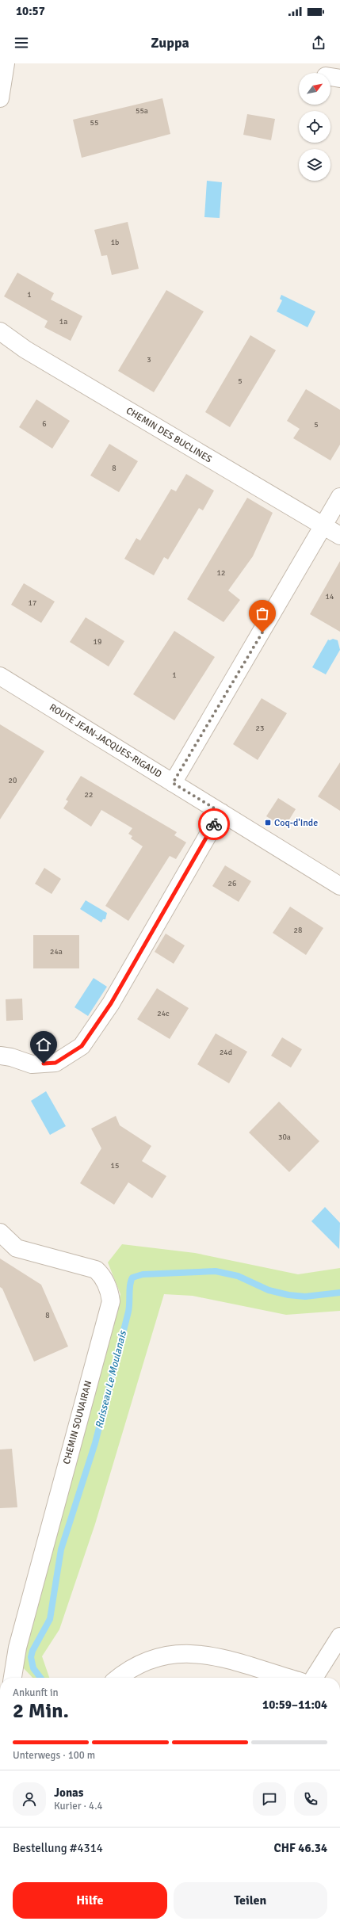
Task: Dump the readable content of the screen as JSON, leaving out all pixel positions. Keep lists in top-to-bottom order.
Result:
{
  "streets": {
    "street": ["CHEMIN DES BUCLINES", "ROUTE JEAN-JACQUES-RIGAUD", "CHEMIN SOUVAIRAN"]
  },
  "water": ["Ruisseau Le Moulanais"],
  "places": {
    "transit": ["Coq-d'Inde"]
  },
  "house_numbers": [
    "55a",
    "55",
    "1b",
    "1",
    "1a",
    "3",
    "5",
    "6",
    "5",
    "8",
    "12",
    "14",
    "17",
    "19",
    "1",
    "23",
    "20",
    "22",
    "26",
    "28",
    "24a",
    "24c",
    "24d",
    "30a",
    "15",
    "8"
  ],
  "north": "top right",
  "page": {
    "status": "10:57",
    "header": "Zuppa",
    "heading": ["2 Min.", "Ankunft in", "10:59–11:04"],
    "panel": [
      "Jonas",
      "Kurier · 4.4",
      "Bestellung #4314",
      "CHF 46.34"
    ],
    "bar": "Unterwegs · 100 m",
    "buttons": ["Hilfe", "Teilen"]
  }
}
